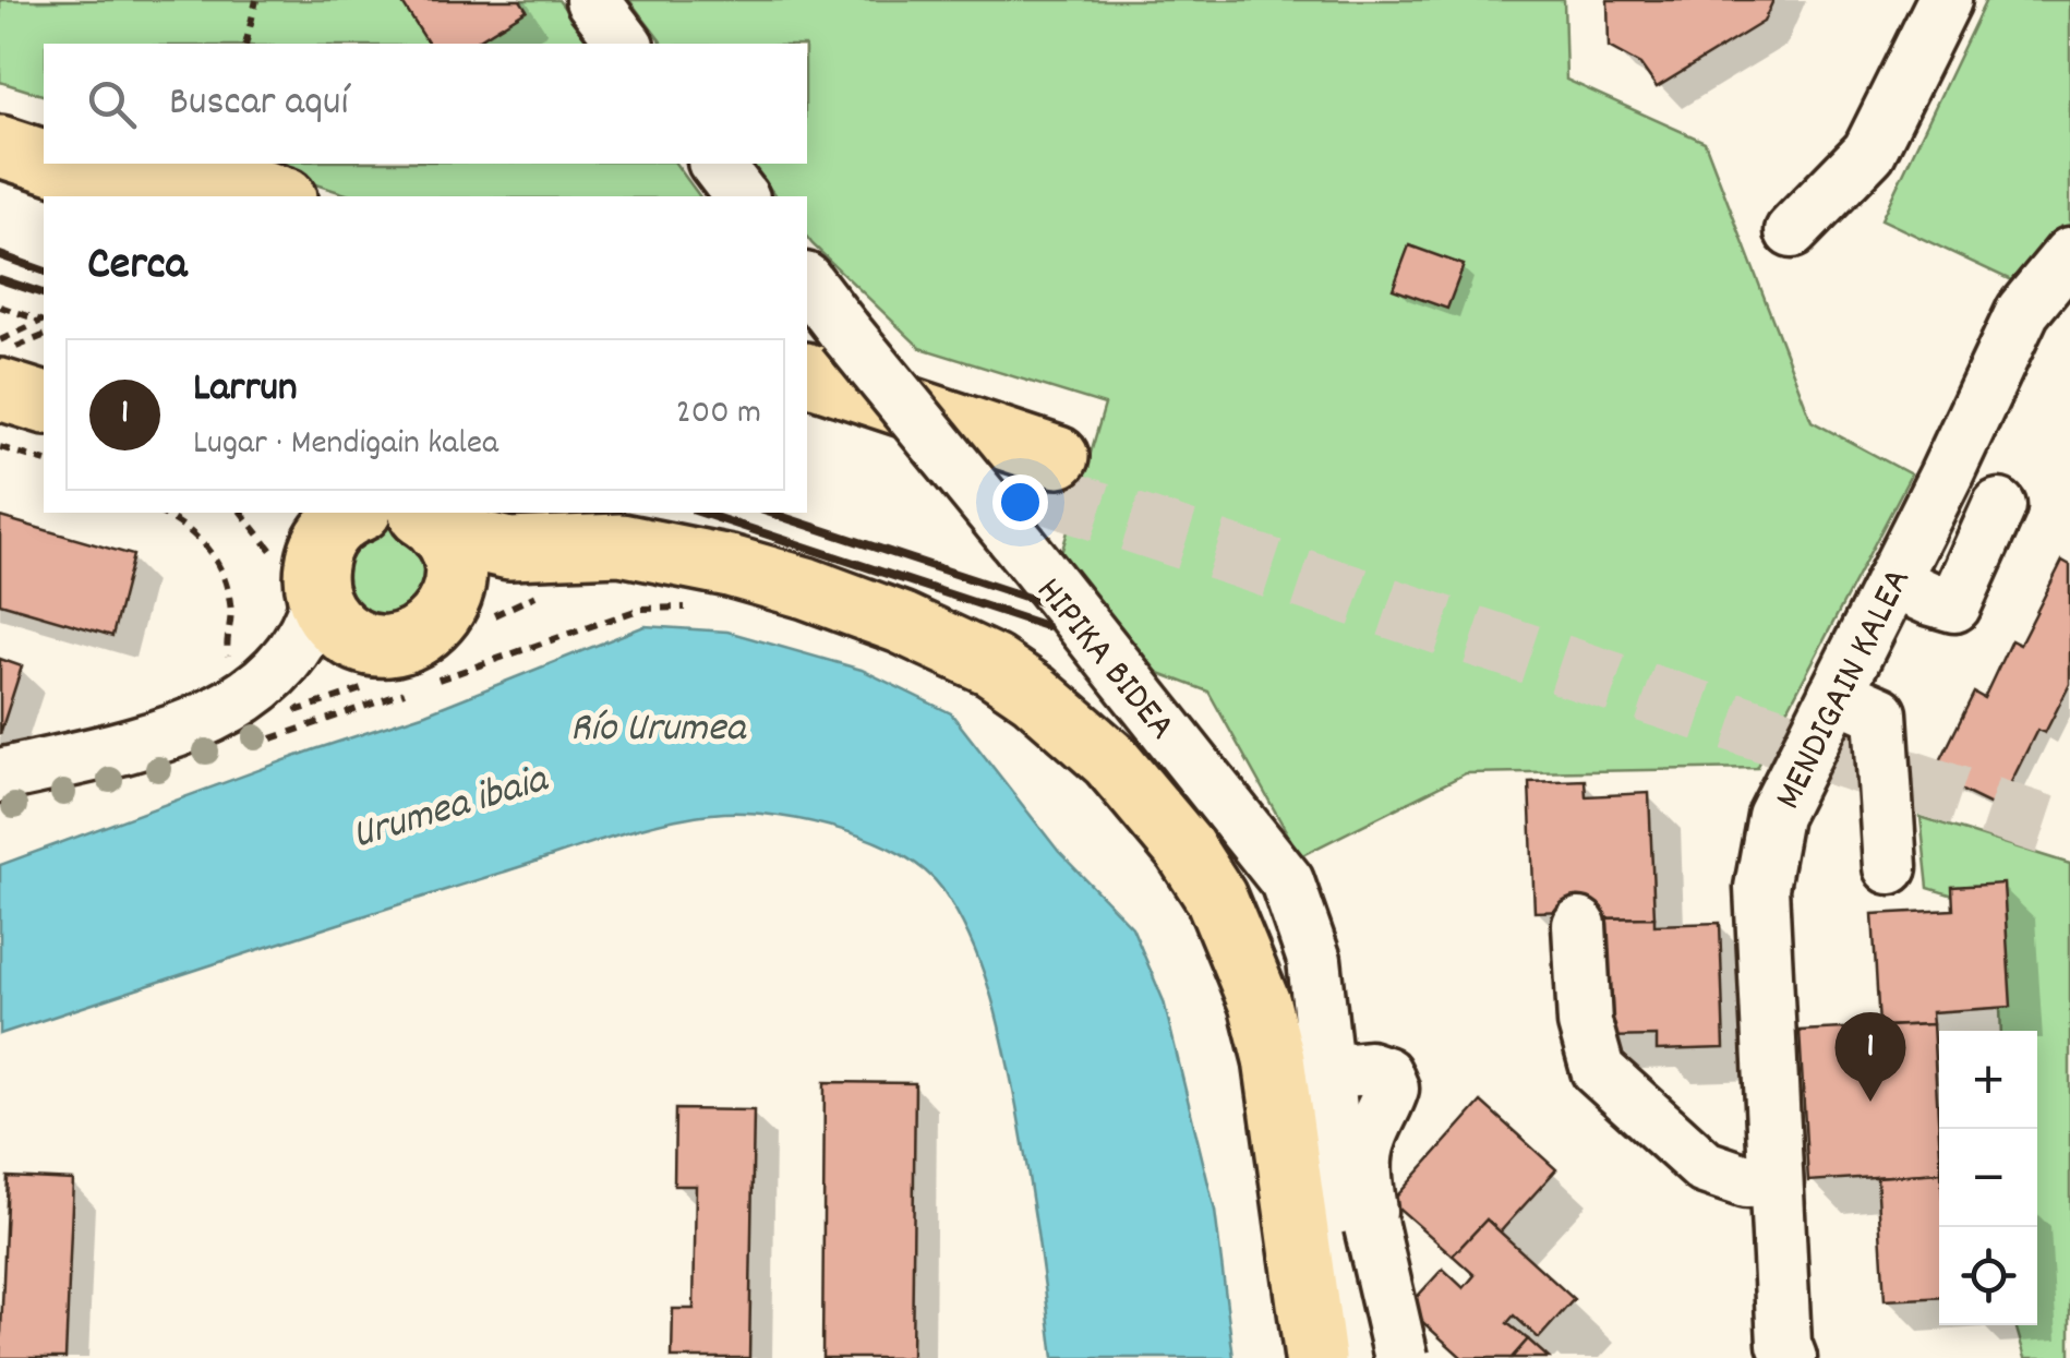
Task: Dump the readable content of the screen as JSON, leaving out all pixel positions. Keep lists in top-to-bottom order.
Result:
{
  "streets": {
    "street": ["HIPIKA BIDEA", "MENDIGAIN KALEA"]
  },
  "water": ["Río Urumea", "Urumea ibaia"],
  "page": {
    "search": "Buscar aquí",
    "heading": "Cerca",
    "list": [
      {
        "mark": "1",
        "name": "Larrun",
        "note": "Lugar · Mendigain kalea",
        "value": "200 m"
      }
    ],
    "pins": "1",
    "map_buttons": ["+", "−"]
  }
}
